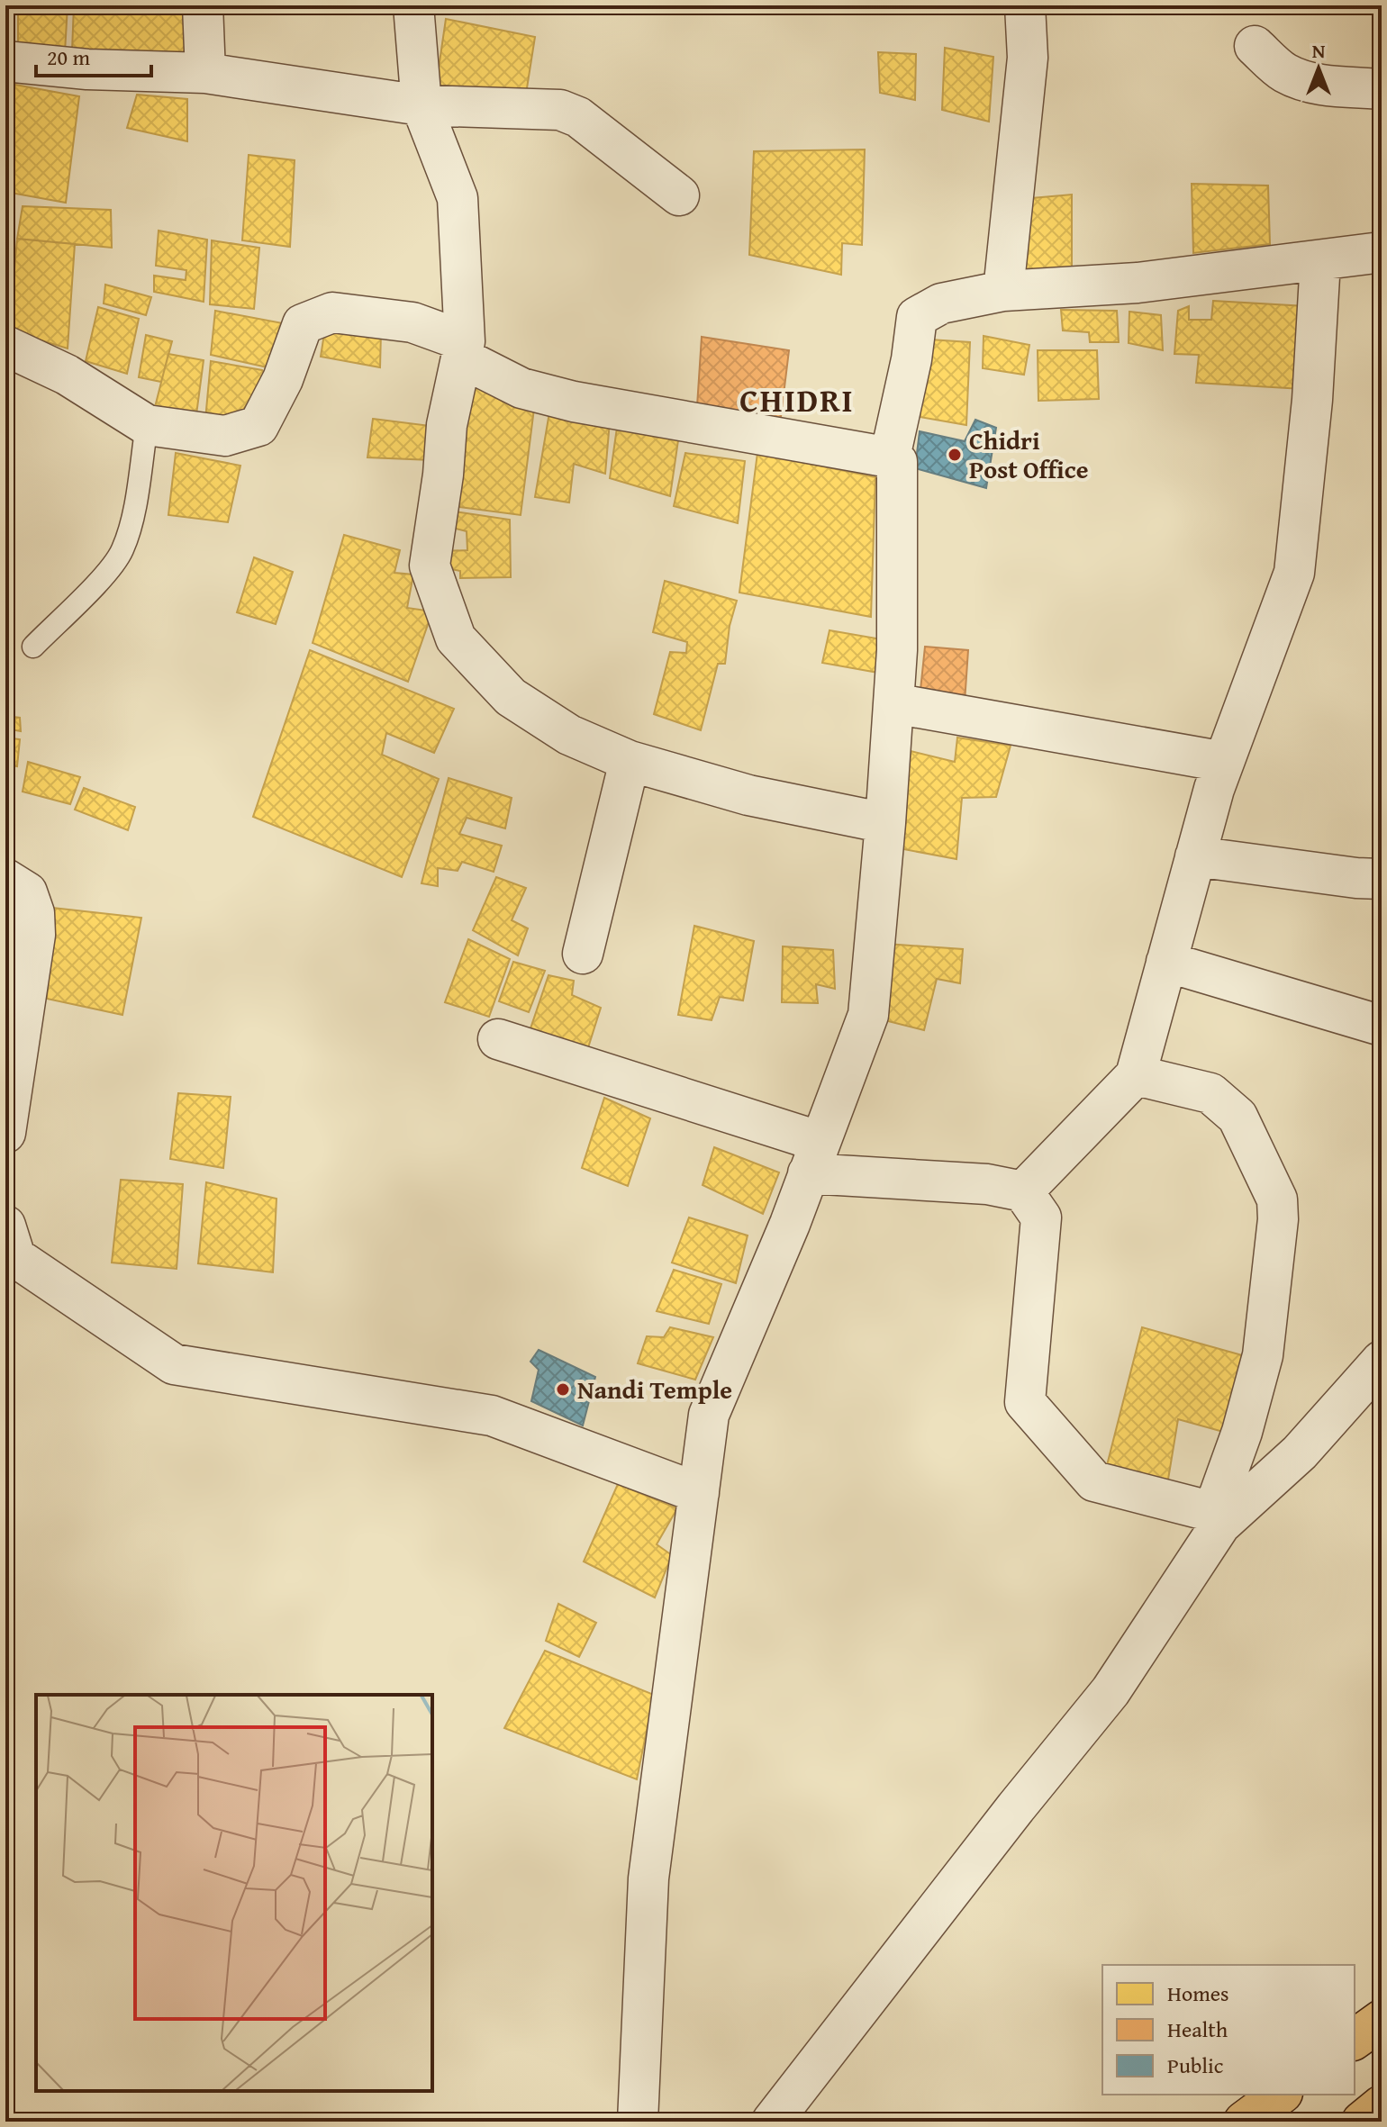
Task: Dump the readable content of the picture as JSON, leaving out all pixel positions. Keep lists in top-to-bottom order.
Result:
{
  "districts": ["CHIDRI"],
  "places": ["Chidri Post Office", "Nandi Temple"],
  "legend": ["Homes", "Health", "Public"],
  "scale_bar": "20 m",
  "north": "top"
}
